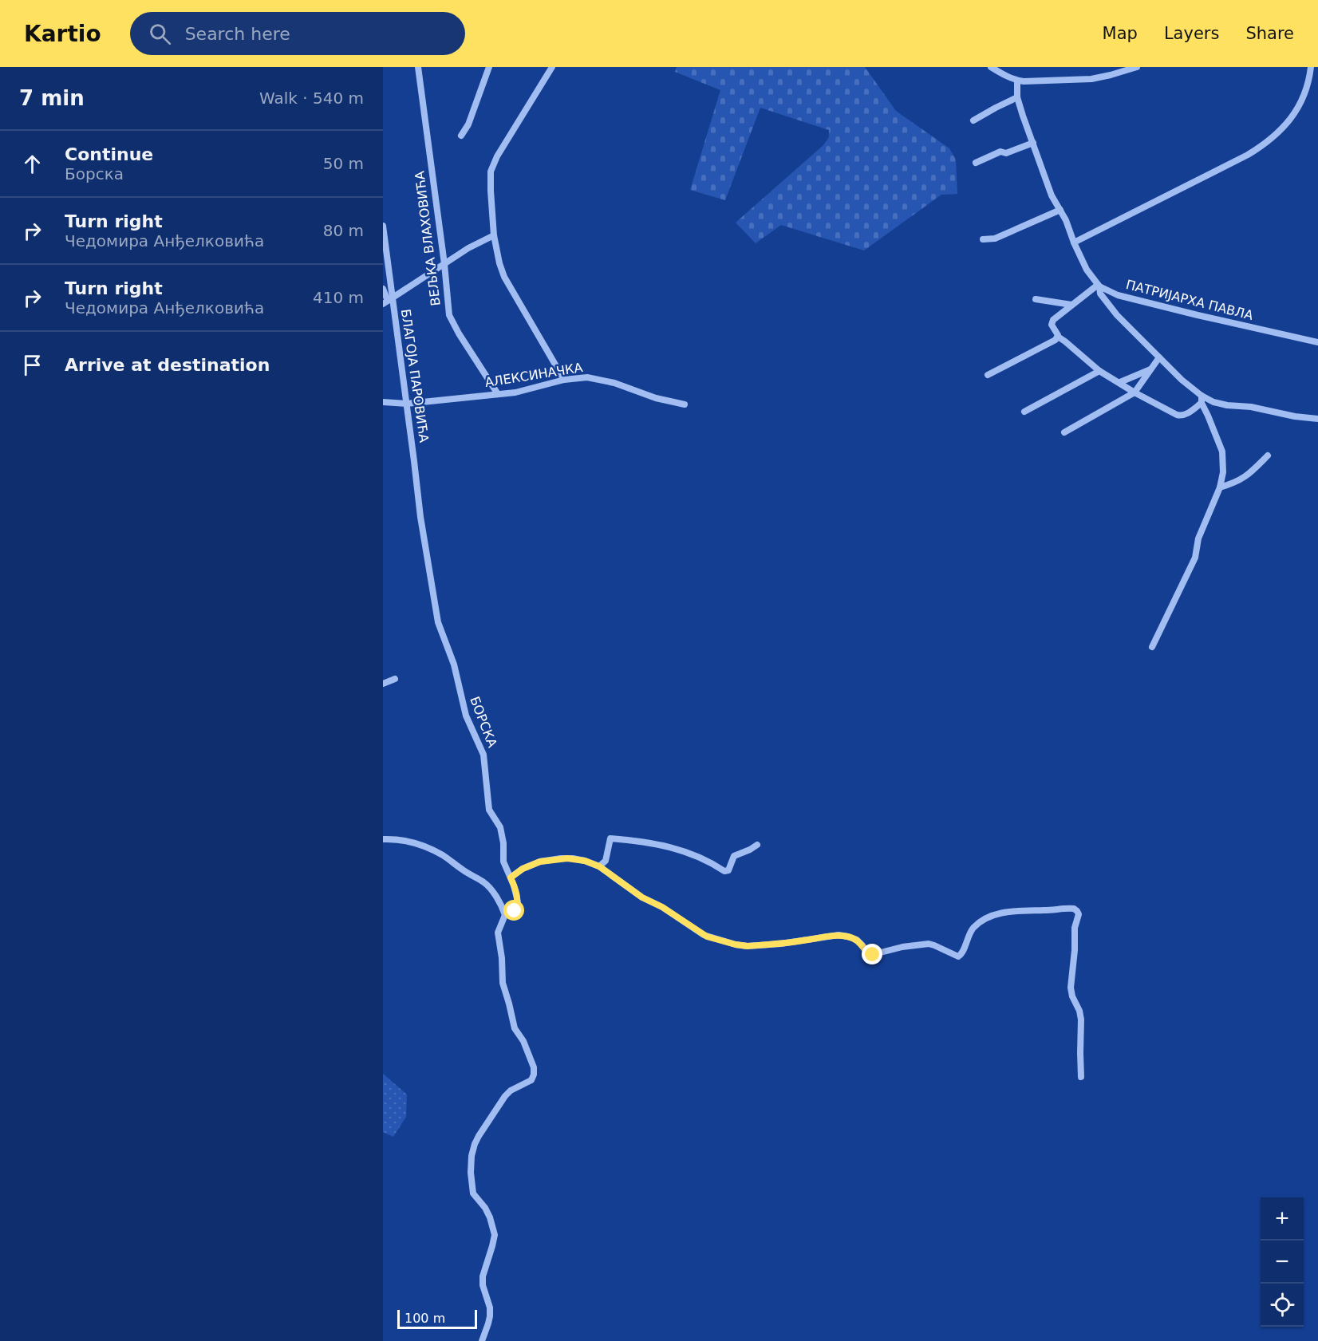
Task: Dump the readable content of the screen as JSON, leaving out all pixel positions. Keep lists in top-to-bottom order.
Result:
{
  "streets": {
    "street": [
      "ВЕЉКА ВЛАХОВИЋА",
      "ПАТРИЈАРХА ПАВЛА",
      "АЛЕКСИНАЧКА",
      "БЛАГОЈА ПАРОВИЋА",
      "БОРСКА"
    ]
  },
  "crossings": [
    ["ВЕЉКА ВЛАХОВИЋА", "АЛЕКСИНАЧКА"],
    ["АЛЕКСИНАЧКА", "БЛАГОЈА ПАРОВИЋА"],
    ["БЛАГОЈА ПАРОВИЋА", "БОРСКА"]
  ],
  "scale_bar": "100 m",
  "page": {
    "header": "Kartio",
    "search": "Search here",
    "nav": ["Map", "Layers", "Share"],
    "heading": ["7 min", "Walk · 540 m"],
    "list": [
      ["Continue", "Борска", "50 m"],
      ["Turn right", "Чедомира Анђелковића", "80 m"],
      ["Turn right", "Чедомира Анђелковића", "410 m"],
      "Arrive at destination"
    ],
    "map_buttons": ["+", "−"],
    "scale": "100 m"
  }
}
